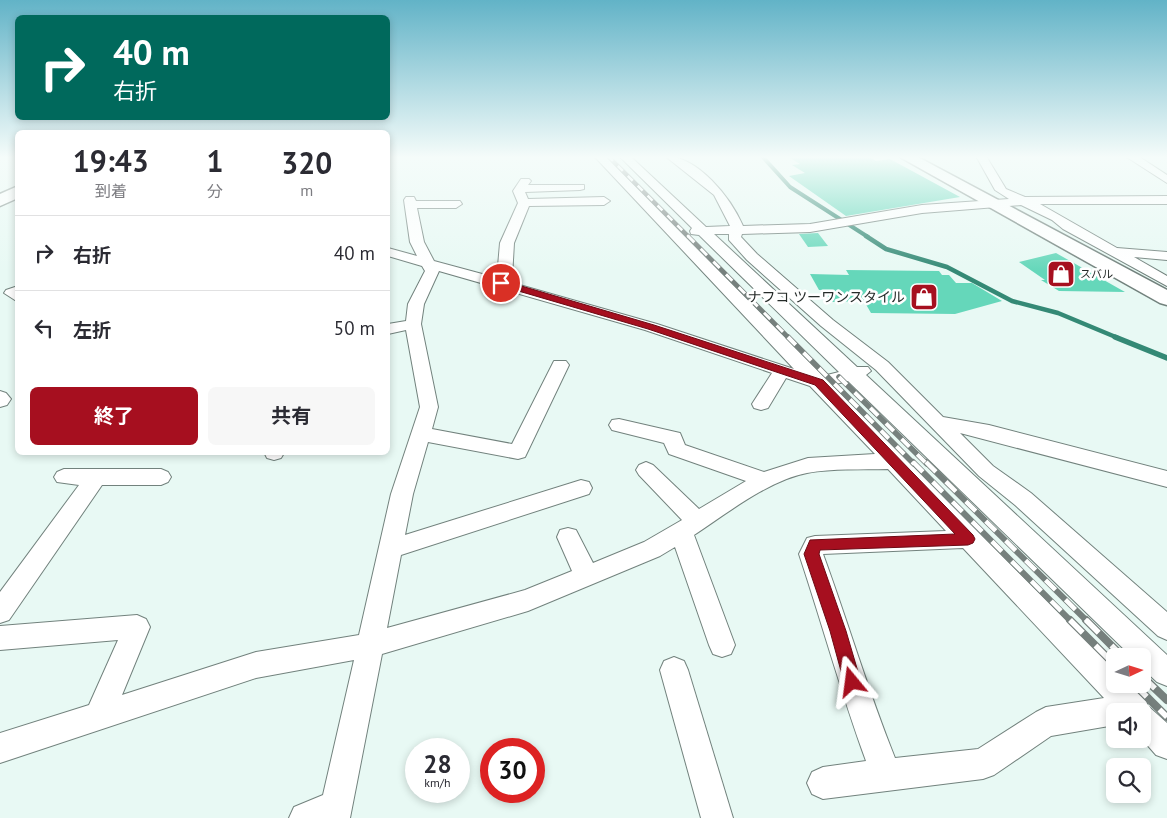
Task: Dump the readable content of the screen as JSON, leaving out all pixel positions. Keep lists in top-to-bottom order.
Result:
{
  "places": {
    "shop": ["スバル", "ナフコ ツーワンスタイル"]
  },
  "north": "right",
  "page": {
    "turn": ["40 m", "右折"],
    "eta": [
      "19:43",
      "到着",
      "1",
      "分",
      "320",
      "m"
    ],
    "list": [
      {
        "name": "右折",
        "value": "40 m"
      },
      {
        "name": "左折",
        "value": "50 m"
      }
    ],
    "buttons": ["終了", "共有"],
    "speed": "28 km/h",
    "limit": "30"
  }
}
